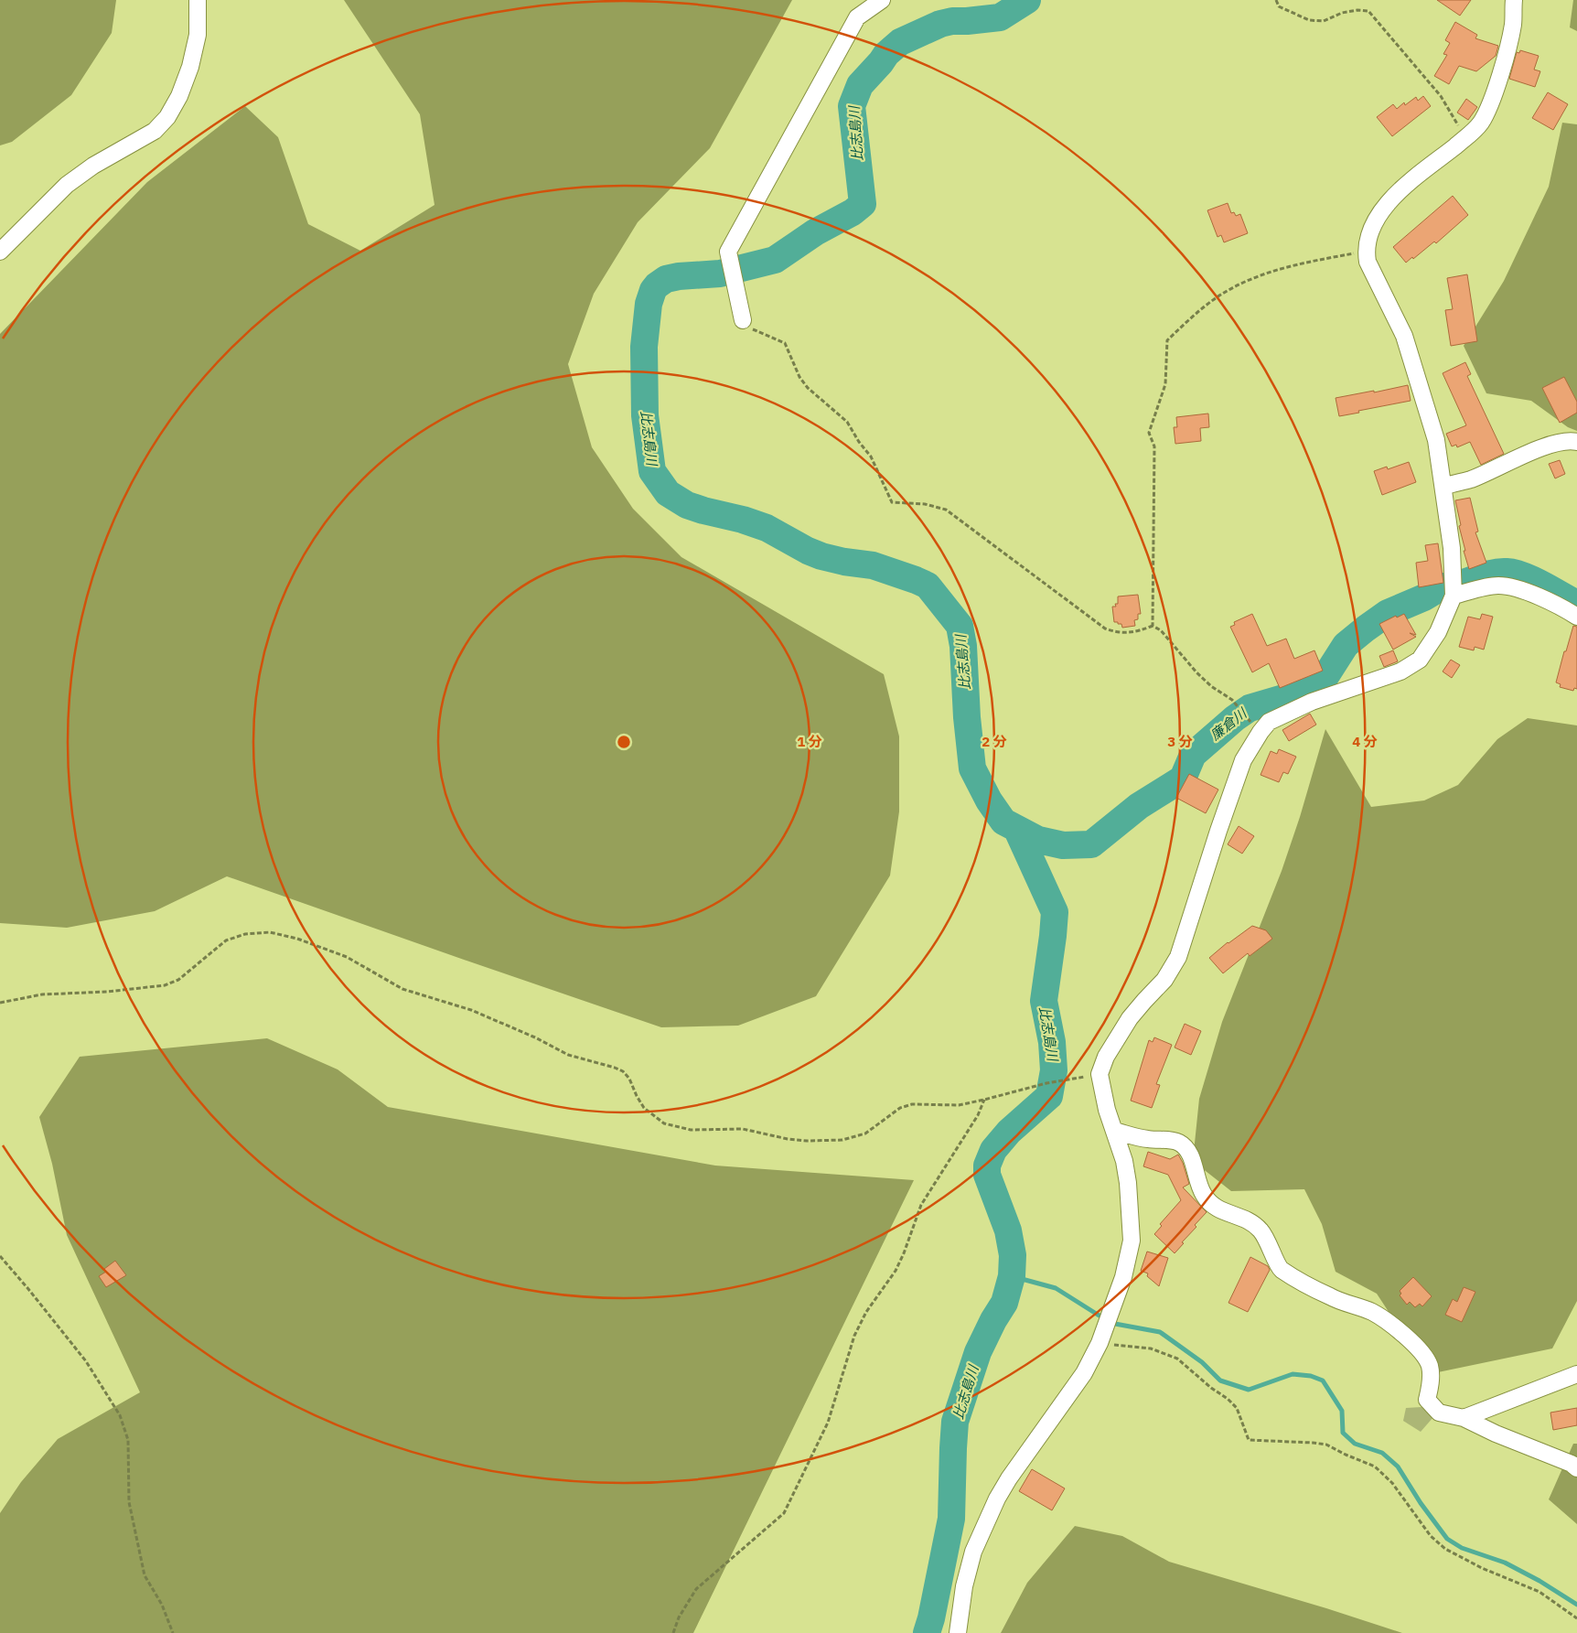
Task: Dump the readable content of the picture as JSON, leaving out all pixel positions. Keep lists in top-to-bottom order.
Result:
{
  "water": ["比志島川", "廉倉川"],
  "rings": [
    "1 分",
    "2 分",
    "3 分",
    "4 分"
  ]
}
